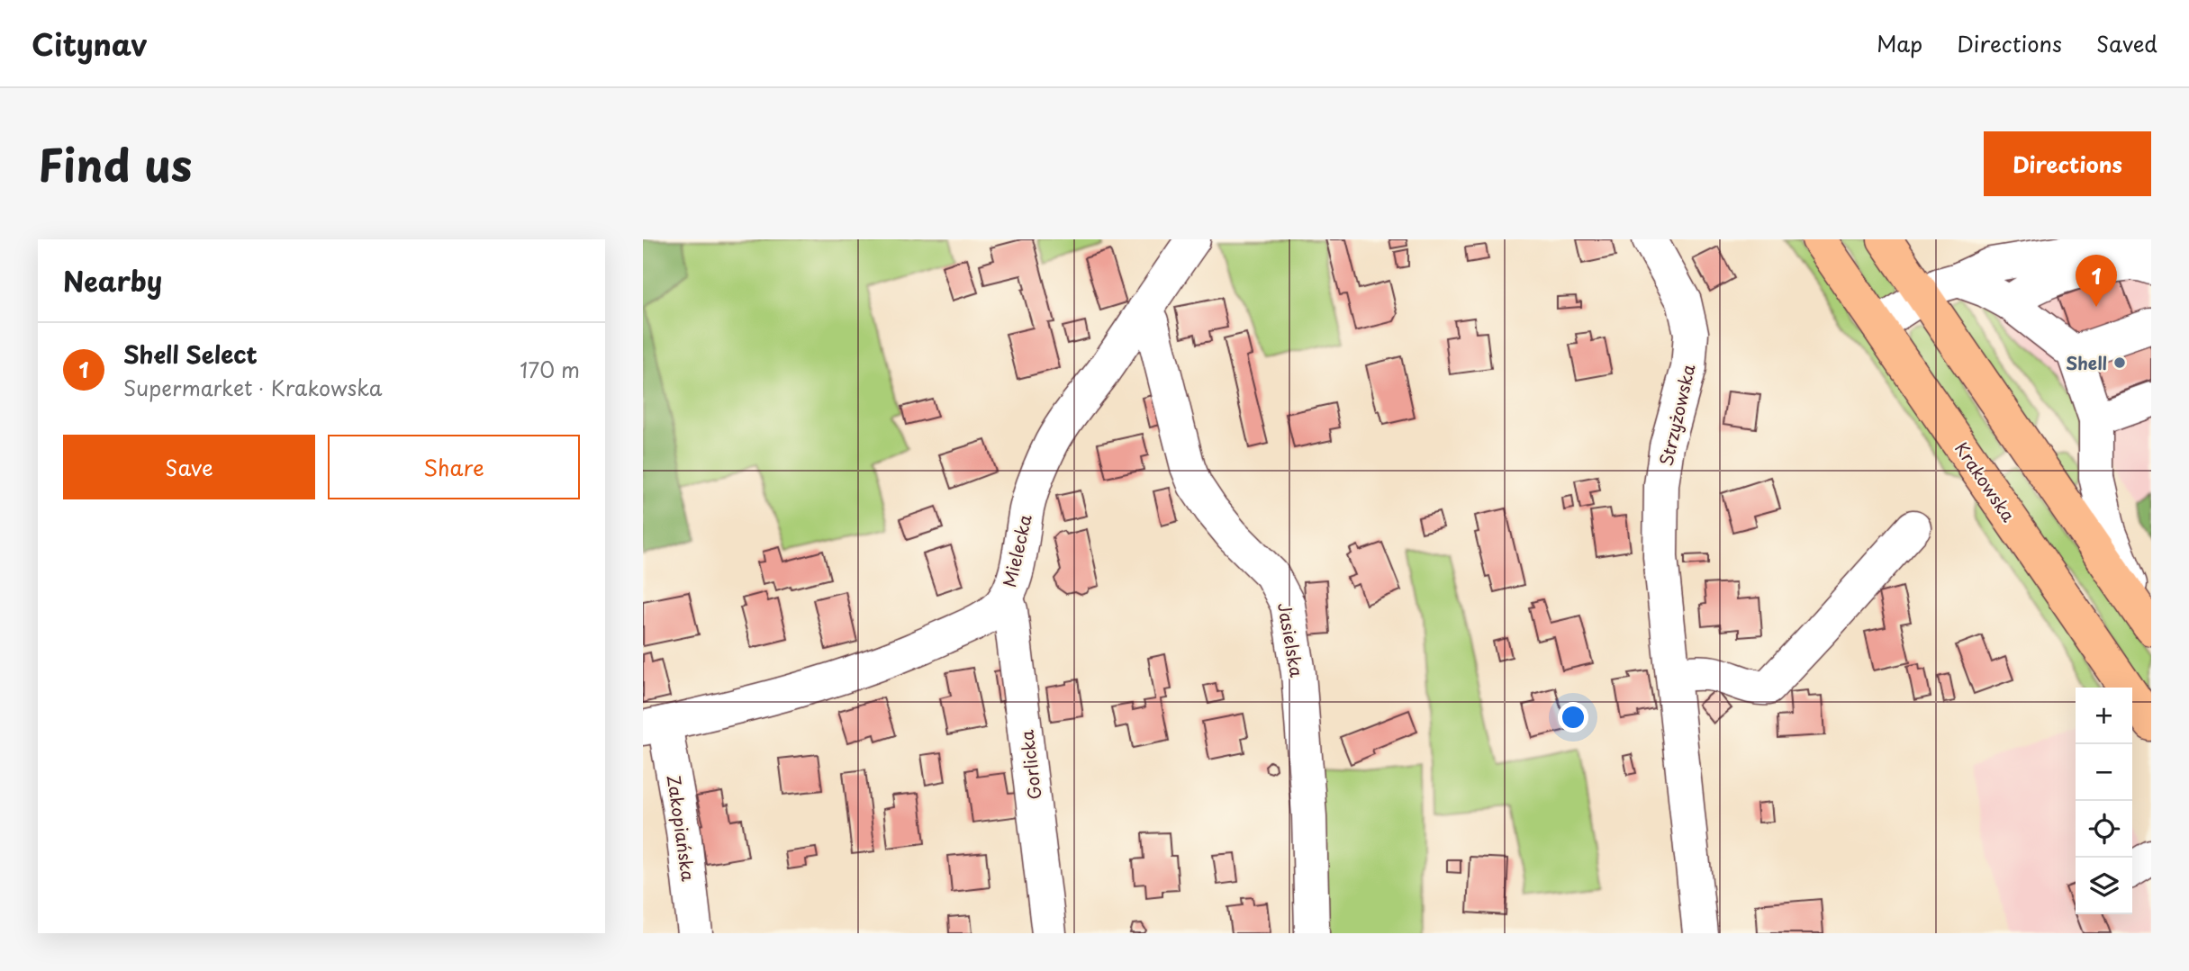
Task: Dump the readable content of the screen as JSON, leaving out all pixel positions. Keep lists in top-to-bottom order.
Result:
{
  "streets": {
    "main road": ["Krakowska"],
    "street": [
      "Strzyżowska",
      "Mielecka",
      "Jasielska",
      "Gorlicka",
      "Zakopiańska"
    ]
  },
  "crossings": [
    ["Mielecka", "Jasielska"],
    ["Mielecka", "Gorlicka"],
    ["Mielecka", "Zakopiańska"]
  ],
  "places": ["Shell"],
  "page": {
    "header": "Citynav",
    "nav": ["Map", "Directions", "Saved"],
    "title": "Find us",
    "buttons": [
      "Directions",
      ["Save", "Share"]
    ],
    "heading": "Nearby",
    "pins": "1",
    "list": [
      {
        "mark": "1",
        "name": "Shell Select",
        "note": "Supermarket · Krakowska",
        "value": "170 m"
      }
    ],
    "map_buttons": ["+", "−"]
  }
}
